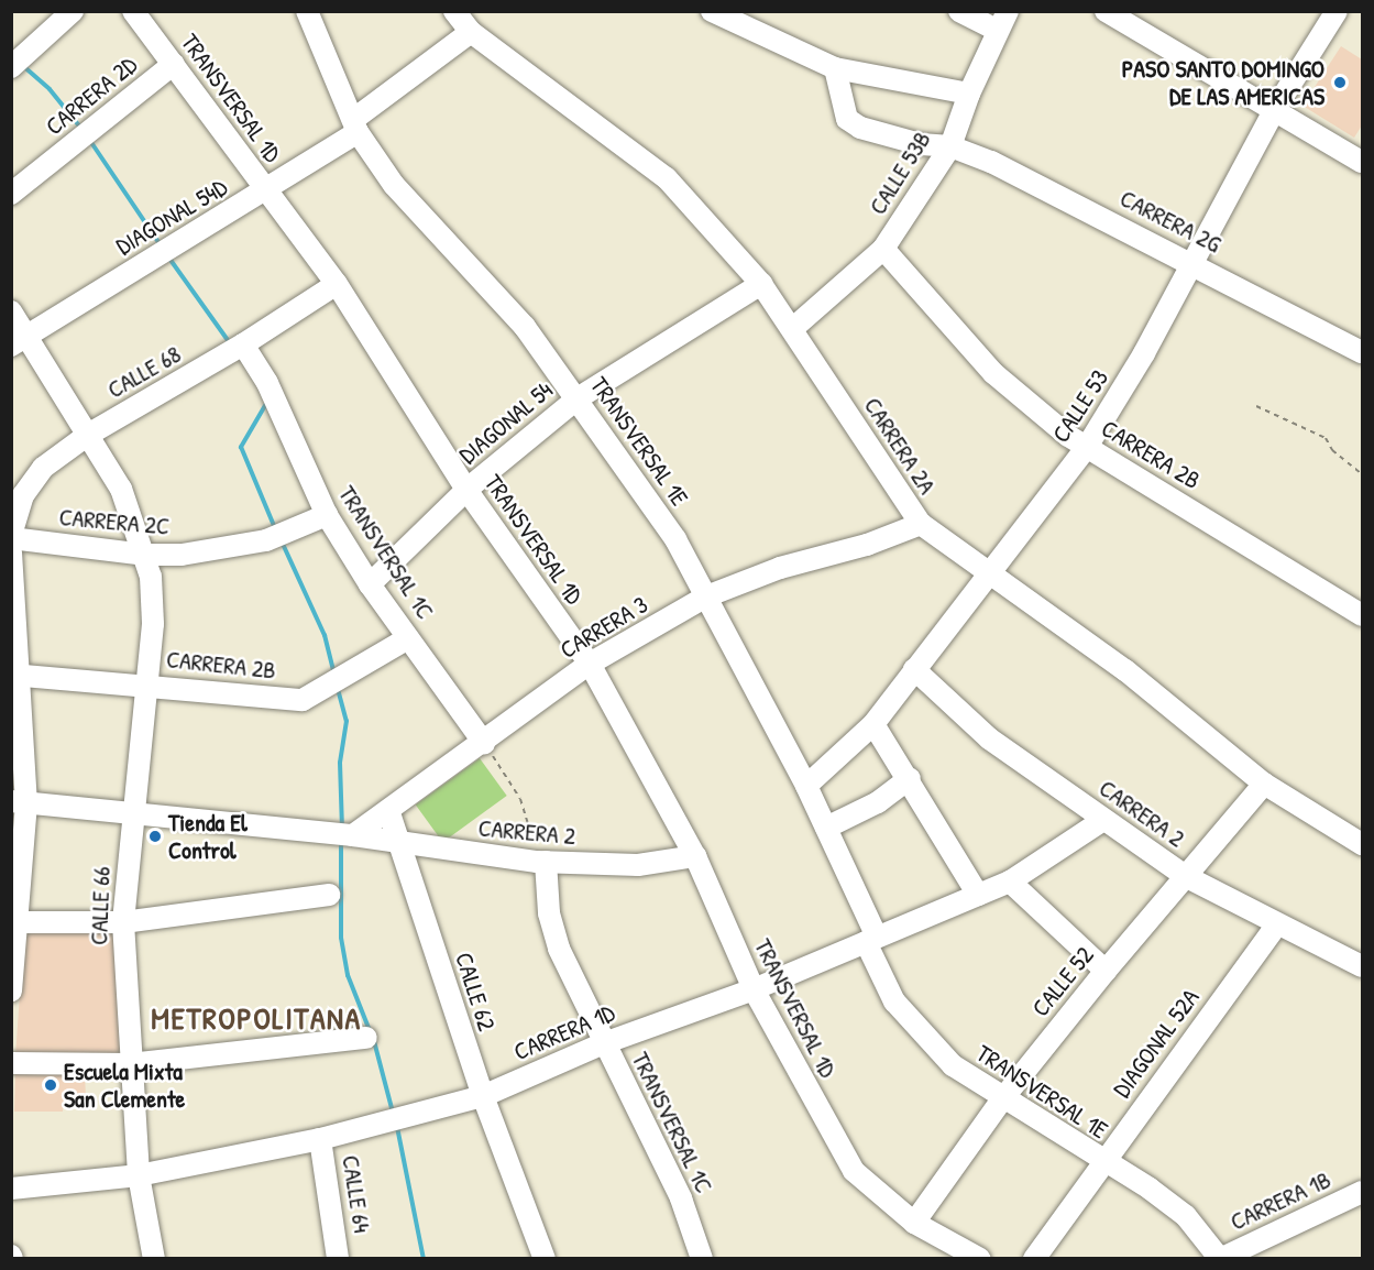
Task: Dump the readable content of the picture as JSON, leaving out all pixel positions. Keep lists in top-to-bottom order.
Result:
{
  "streets": {
    "street": [
      "CARRERA 2D",
      "TRANSVERSAL 1D",
      "CALLE 53B",
      "DIAGONAL 54D",
      "CARRERA 2G",
      "CALLE 68",
      "CALLE 53",
      "DIAGONAL 54",
      "TRANSVERSAL 1E",
      "CARRERA 2A",
      "CARRERA 2B",
      "CARRERA 2C",
      "TRANSVERSAL 1C",
      "CARRERA 3",
      "CARRERA 2",
      "CALLE 66",
      "CALLE 52",
      "CALLE 62",
      "CARRERA 1D",
      "DIAGONAL 52A",
      "CALLE 64",
      "CARRERA 1B"
    ]
  },
  "crossings": [
    ["CARRERA 2D", "TRANSVERSAL 1D"],
    ["TRANSVERSAL 1D", "DIAGONAL 54D"],
    ["TRANSVERSAL 1D", "CALLE 68"],
    ["TRANSVERSAL 1D", "DIAGONAL 54"],
    ["TRANSVERSAL 1D", "CARRERA 3"],
    ["TRANSVERSAL 1D", "CARRERA 2"],
    ["TRANSVERSAL 1D", "CALLE 52"],
    ["TRANSVERSAL 1D", "CARRERA 1D"],
    ["CALLE 53B", "CARRERA 2G"],
    ["CALLE 53B", "CARRERA 2A"],
    ["CALLE 53B", "CARRERA 2B"],
    ["DIAGONAL 54D", "TRANSVERSAL 1E"],
    ["DIAGONAL 54D", "CARRERA 2A"],
    ["DIAGONAL 54D", "CALLE 66"],
    ["CARRERA 2G", "CALLE 53"],
    ["CALLE 68", "CARRERA 2C"],
    ["CALLE 68", "TRANSVERSAL 1C"],
    ["CALLE 68", "CALLE 66"],
    ["CALLE 53", "TRANSVERSAL 1E"],
    ["CALLE 53", "CARRERA 2A"],
    ["CALLE 53", "CARRERA 2B"],
    ["CALLE 53", "CARRERA 2"],
    ["DIAGONAL 54", "TRANSVERSAL 1E"],
    ["DIAGONAL 54", "CARRERA 2A"],
    ["DIAGONAL 54", "TRANSVERSAL 1C"],
    ["TRANSVERSAL 1E", "CARRERA 3"],
    ["TRANSVERSAL 1E", "CALLE 52"],
    ["TRANSVERSAL 1E", "CARRERA 1D"],
    ["TRANSVERSAL 1E", "DIAGONAL 52A"],
    ["TRANSVERSAL 1E", "CARRERA 1B"],
    ["CARRERA 2A", "CARRERA 3"],
    ["CARRERA 2A", "CALLE 52"],
    ["CARRERA 2B", "TRANSVERSAL 1C"],
    ["CARRERA 2B", "CALLE 66"],
    ["CARRERA 2C", "TRANSVERSAL 1C"],
    ["CARRERA 2C", "CALLE 66"],
    ["TRANSVERSAL 1C", "CARRERA 3"],
    ["TRANSVERSAL 1C", "CARRERA 2"],
    ["TRANSVERSAL 1C", "CARRERA 1D"],
    ["CARRERA 3", "CARRERA 2"],
    ["CARRERA 3", "CALLE 62"],
    ["CARRERA 2", "CALLE 66"],
    ["CARRERA 2", "CALLE 52"],
    ["CARRERA 2", "CALLE 62"],
    ["CARRERA 2", "CARRERA 1D"],
    ["CARRERA 2", "DIAGONAL 52A"],
    ["CALLE 66", "CARRERA 1D"],
    ["CALLE 62", "CARRERA 1D"],
    ["CARRERA 1D", "CALLE 64"]
  ],
  "districts": ["METROPOLITANA"],
  "places": ["PASO SANTO DOMINGO DE LAS AMERICAS", "Tienda El Control", "Escuela Mixta San Clemente"]
}
